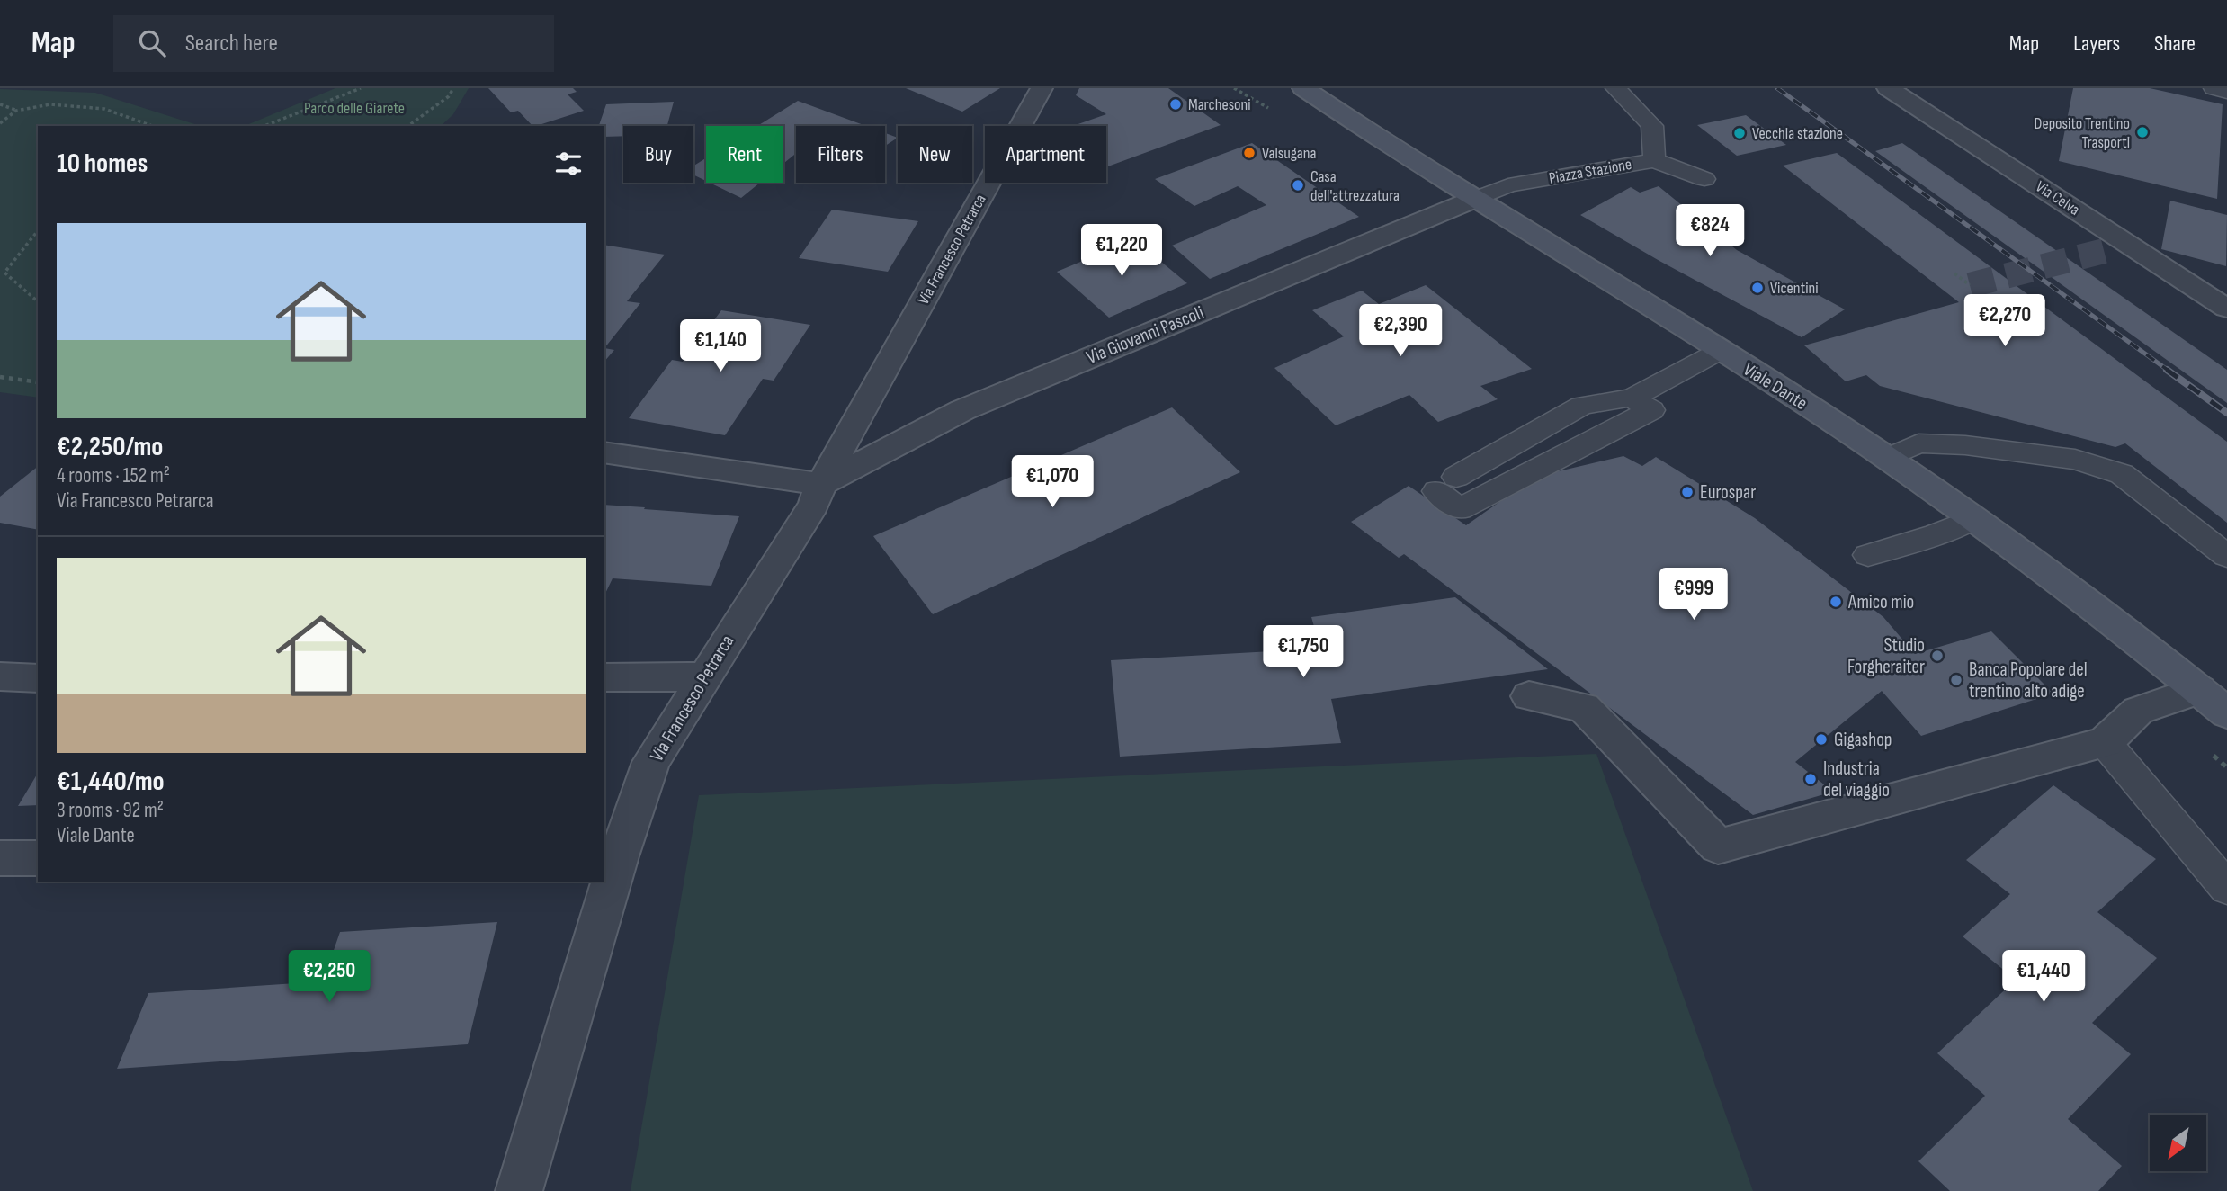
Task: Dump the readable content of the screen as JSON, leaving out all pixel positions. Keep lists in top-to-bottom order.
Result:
{
  "streets": {
    "main road": ["Viale Dante"],
    "street": ["Via Celva", "Via Francesco Petrarca", "Via Giovanni Pascoli"],
    "lane": ["Piazza Stazione"]
  },
  "crossings": [
    ["Piazza Stazione", "Via Giovanni Pascoli"],
    ["Piazza Stazione", "Viale Dante"],
    ["Via Francesco Petrarca", "Via Giovanni Pascoli"],
    ["Via Giovanni Pascoli", "Viale Dante"]
  ],
  "parks": ["Parco delle Giarete"],
  "places": [
    "Marchesoni",
    "Deposito Trentino Trasporti",
    "Vecchia stazione",
    "Valsugana",
    "Casa dell'attrezzatura",
    "Vicentini",
    "Eurospar",
    "Amico mio",
    "Studio Forgheraiter",
    "Banca Popolare del trentino alto adige",
    "Gigashop",
    "Industria del viaggio"
  ],
  "north": "bottom left",
  "page": {
    "header": "Map",
    "search": "Search here",
    "nav": ["Map", "Layers", "Share"],
    "chip": [
      "Buy",
      "Rent",
      "Filters",
      "New",
      "Apartment"
    ],
    "heading": "10 homes",
    "list": [
      {
        "name": "€2,250/mo",
        "note": "4 rooms · 152 m² · Via Francesco Petrarca"
      },
      {
        "name": "€1,440/mo",
        "note": "3 rooms · 92 m² · Viale Dante"
      }
    ],
    "price": [
      "€824",
      "€1,220",
      "€2,270",
      "€2,390",
      "€1,140",
      "€1,070",
      "€999",
      "€1,750",
      "€2,250",
      "€1,440"
    ]
  }
}
